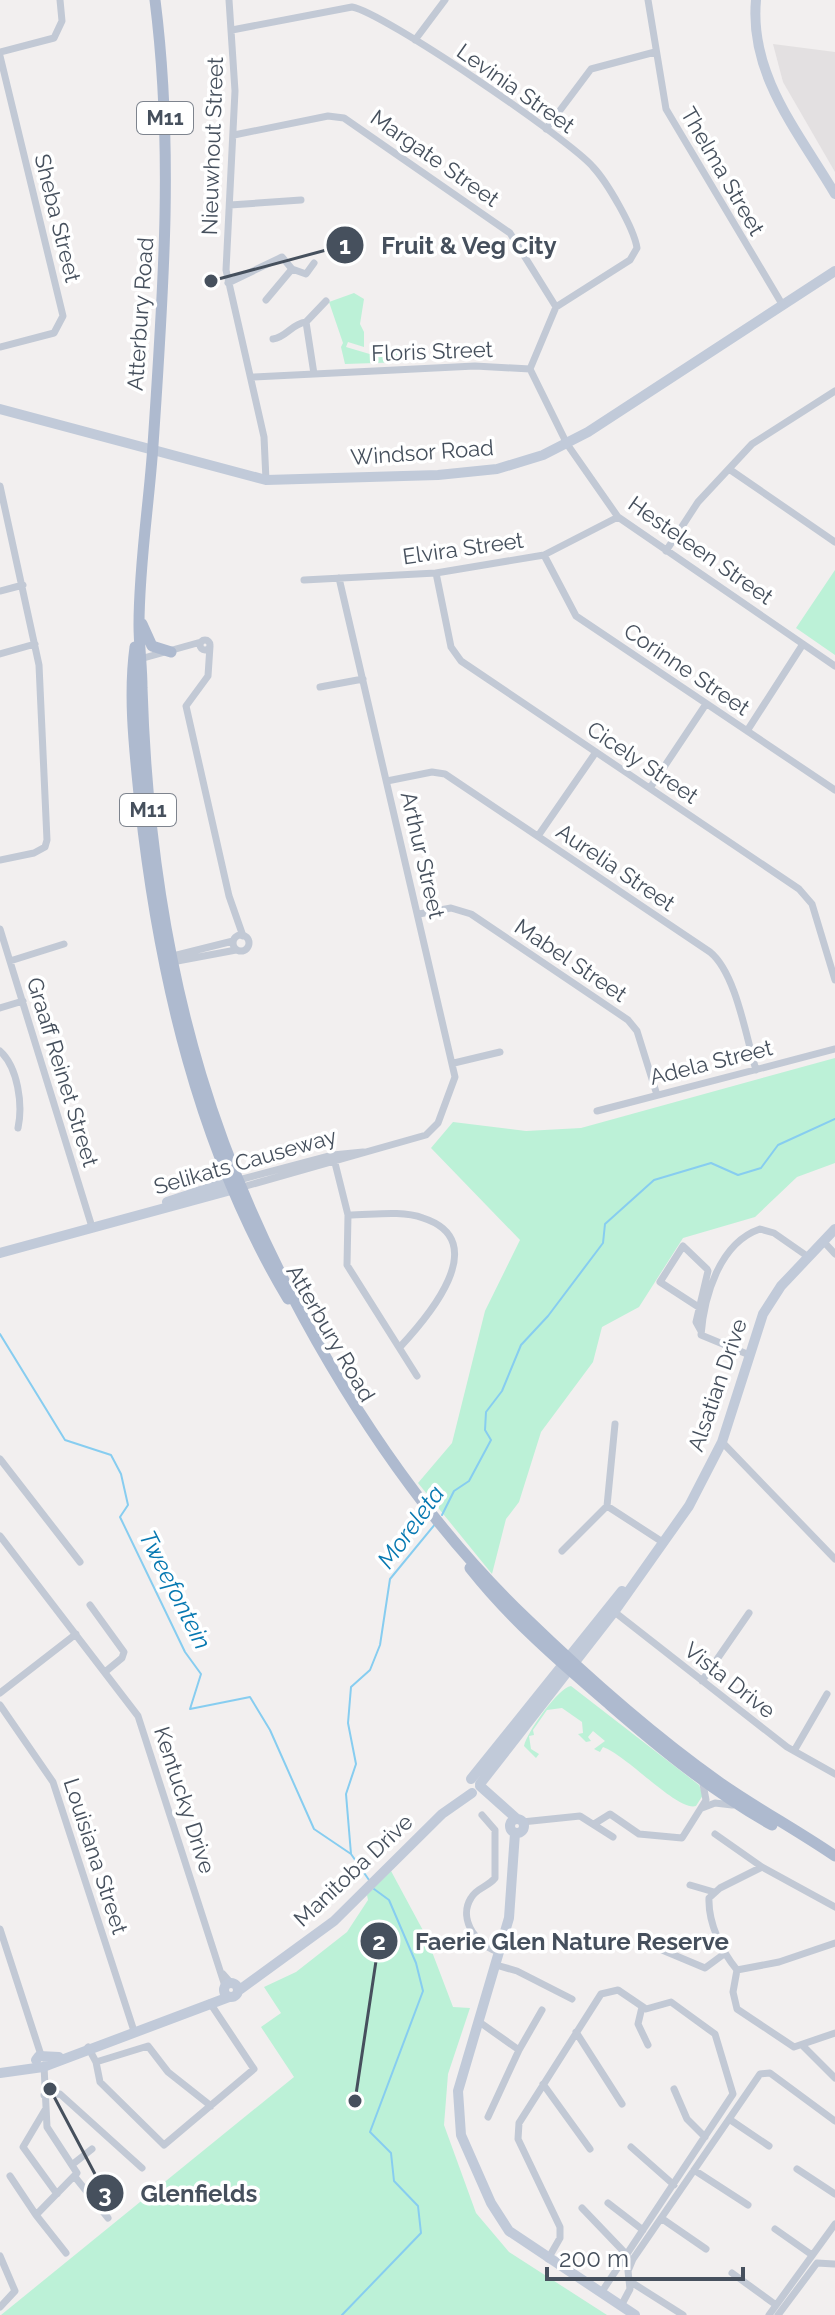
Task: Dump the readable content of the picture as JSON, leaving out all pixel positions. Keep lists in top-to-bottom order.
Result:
{
  "streets": {
    "main road": ["M11", "Atterbury Road"],
    "street": [
      "Levinia Street",
      "Nieuwhout Street",
      "Margate Street",
      "Thelma Street",
      "Sheba Street",
      "Floris Street",
      "Windsor Road",
      "Elvira Street",
      "Hesteleen Street",
      "Corinne Street",
      "Cicely Street",
      "Arthur Street",
      "Aurelia Street",
      "Mabel Street",
      "Adela Street",
      "Graaff Reinet Street",
      "Selikats Causeway",
      "Alsatian Drive",
      "Vista Drive",
      "Kentucky Drive",
      "Louisiana Street",
      "Manitoba Drive"
    ]
  },
  "crossings": [
    ["Levinia Street", "Nieuwhout Street"],
    ["Levinia Street", "Margate Street"],
    ["Nieuwhout Street", "Margate Street"],
    ["Nieuwhout Street", "Floris Street"],
    ["Nieuwhout Street", "Windsor Road"],
    ["Thelma Street", "Windsor Road"],
    ["Atterbury Road", "Windsor Road"],
    ["Atterbury Road", "Selikats Causeway"],
    ["Atterbury Road", "Alsatian Drive"],
    ["Atterbury Road", "Manitoba Drive"],
    ["Windsor Road", "Hesteleen Street"],
    ["Elvira Street", "Hesteleen Street"],
    ["Elvira Street", "Corinne Street"],
    ["Elvira Street", "Cicely Street"],
    ["Elvira Street", "Arthur Street"],
    ["Arthur Street", "Aurelia Street"],
    ["Arthur Street", "Mabel Street"],
    ["Arthur Street", "Selikats Causeway"],
    ["Aurelia Street", "Adela Street"],
    ["Mabel Street", "Adela Street"],
    ["Graaff Reinet Street", "Selikats Causeway"],
    ["Alsatian Drive", "Vista Drive"],
    ["Alsatian Drive", "Manitoba Drive"],
    ["Kentucky Drive", "Manitoba Drive"],
    ["Louisiana Street", "Manitoba Drive"]
  ],
  "water": ["Moreleta", "Tweefontein"],
  "places": ["Fruit & Veg City", "Glenfields", "Faerie Glen Nature Reserve"],
  "scale_bar": "200 m"
}
